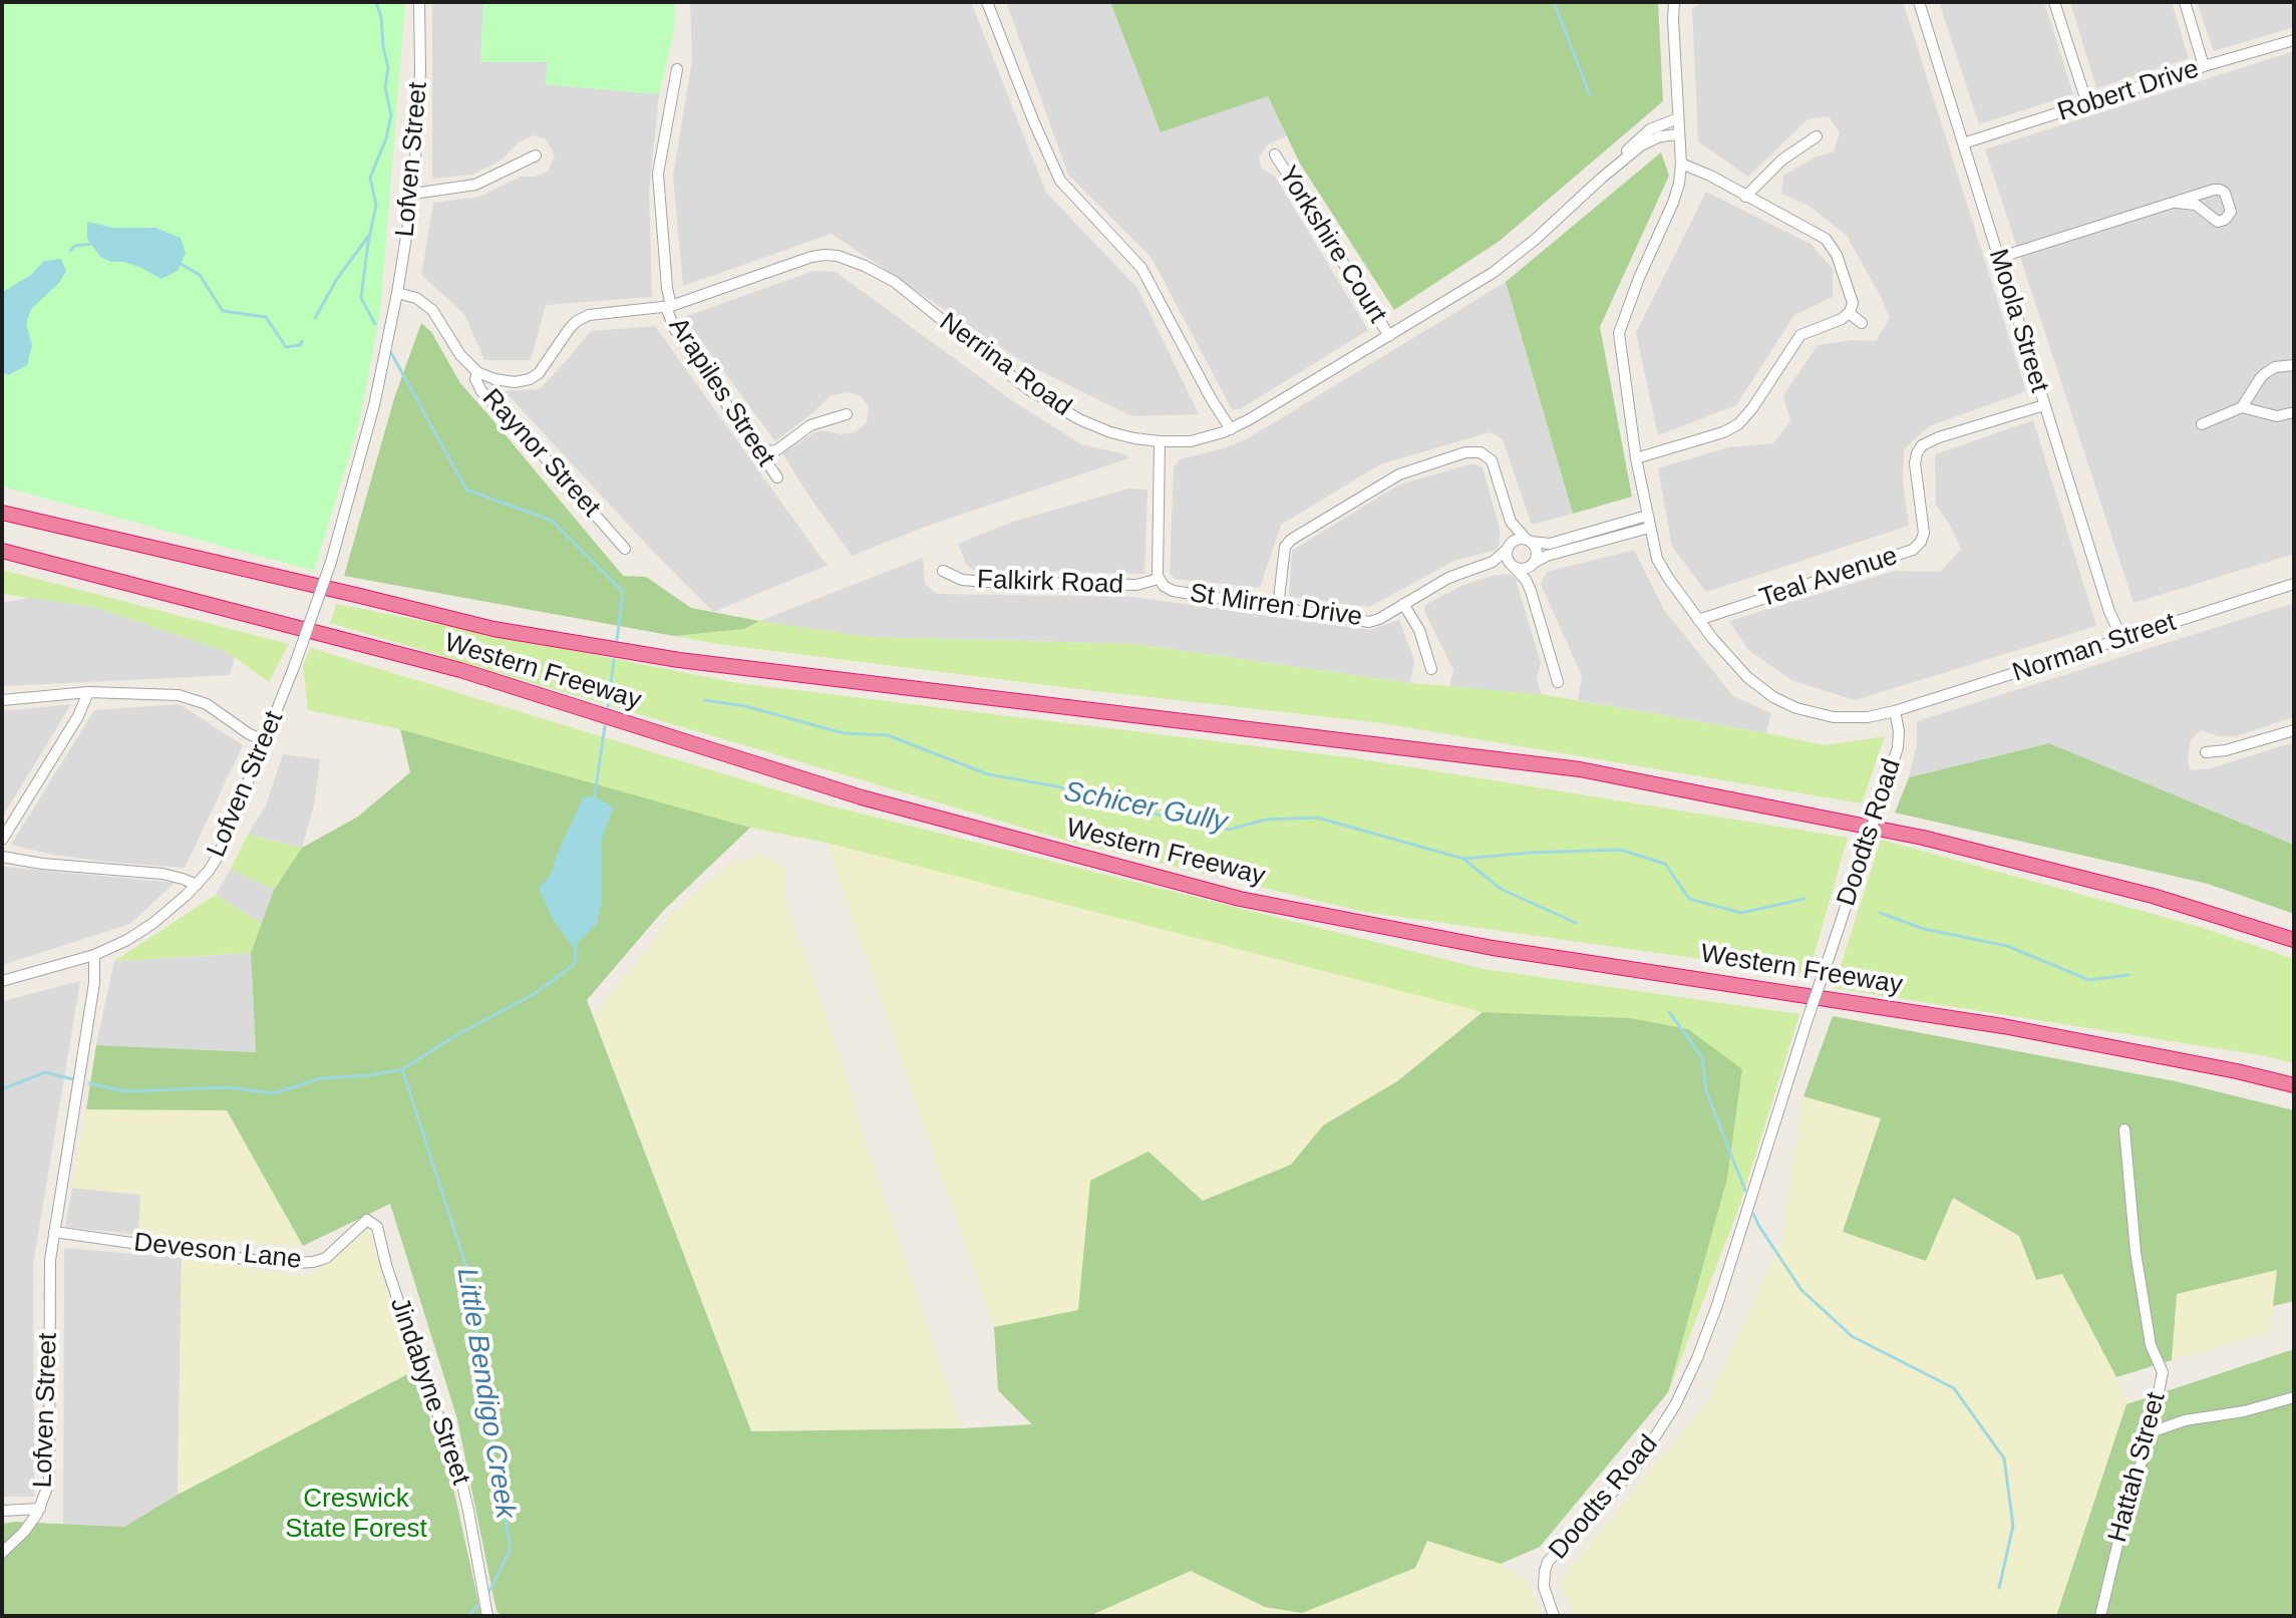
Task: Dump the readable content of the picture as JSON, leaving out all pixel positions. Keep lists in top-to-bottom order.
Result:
{
  "streets": {
    "highway": ["Western Freeway"],
    "street": [
      "Robert Drive",
      "Lofven Street",
      "Yorkshire Court",
      "Moola Street",
      "Nerrina Road",
      "Arapiles Street",
      "Raynor Street",
      "Teal Avenue",
      "Falkirk Road",
      "St Mirren Drive",
      "Norman Street",
      "Doodts Road",
      "Deveson Lane",
      "Jindabyne Street",
      "Hattah Street"
    ]
  },
  "crossings": [
    ["Robert Drive", "Moola Street"],
    ["Lofven Street", "Raynor Street"],
    ["Lofven Street", "Deveson Lane"],
    ["Yorkshire Court", "Nerrina Road"],
    ["Moola Street", "Teal Avenue"],
    ["Moola Street", "Norman Street"],
    ["Nerrina Road", "Arapiles Street"],
    ["Nerrina Road", "Raynor Street"],
    ["Nerrina Road", "St Mirren Drive"],
    ["Falkirk Road", "St Mirren Drive"],
    ["Norman Street", "Doodts Road"],
    ["Deveson Lane", "Jindabyne Street"]
  ],
  "water": ["Schicer Gully", "Little Bendigo Creek"],
  "parks": ["Creswick State Forest"]
}
